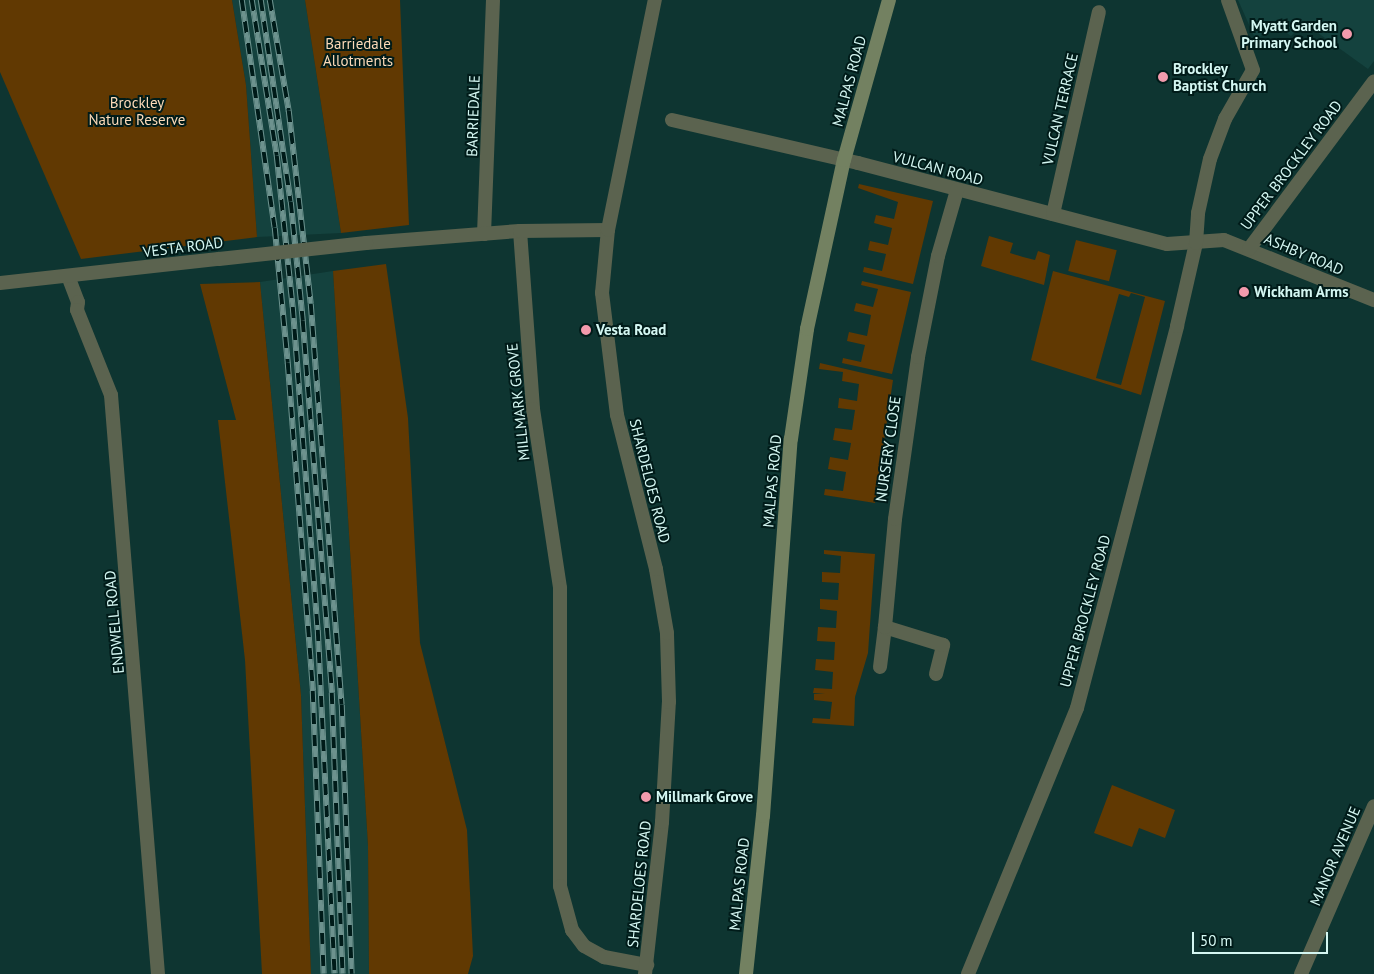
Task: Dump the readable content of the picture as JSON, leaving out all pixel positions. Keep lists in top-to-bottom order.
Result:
{
  "streets": {
    "main road": ["MALPAS ROAD"],
    "street": [
      "VULCAN TERRACE",
      "BARRIEDALE",
      "UPPER BROCKLEY ROAD",
      "VULCAN ROAD",
      "VESTA ROAD",
      "ASHBY ROAD",
      "MILLMARK GROVE",
      "NURSERY CLOSE",
      "SHARDELOES ROAD",
      "ENDWELL ROAD",
      "MANOR AVENUE"
    ]
  },
  "crossings": [
    ["MALPAS ROAD", "VULCAN ROAD"],
    ["VULCAN TERRACE", "VULCAN ROAD"],
    ["BARRIEDALE", "VESTA ROAD"],
    ["UPPER BROCKLEY ROAD", "VULCAN ROAD"],
    ["UPPER BROCKLEY ROAD", "ASHBY ROAD"],
    ["VULCAN ROAD", "NURSERY CLOSE"],
    ["VESTA ROAD", "MILLMARK GROVE"],
    ["VESTA ROAD", "SHARDELOES ROAD"],
    ["VESTA ROAD", "ENDWELL ROAD"],
    ["MILLMARK GROVE", "SHARDELOES ROAD"]
  ],
  "parks": ["Barriedale Allotments", "Brockley Nature Reserve"],
  "places": [
    "Myatt Garden Primary School",
    "Brockley Baptist Church",
    "Wickham Arms",
    "Vesta Road",
    "Millmark Grove"
  ],
  "scale_bar": "50 m"
}
